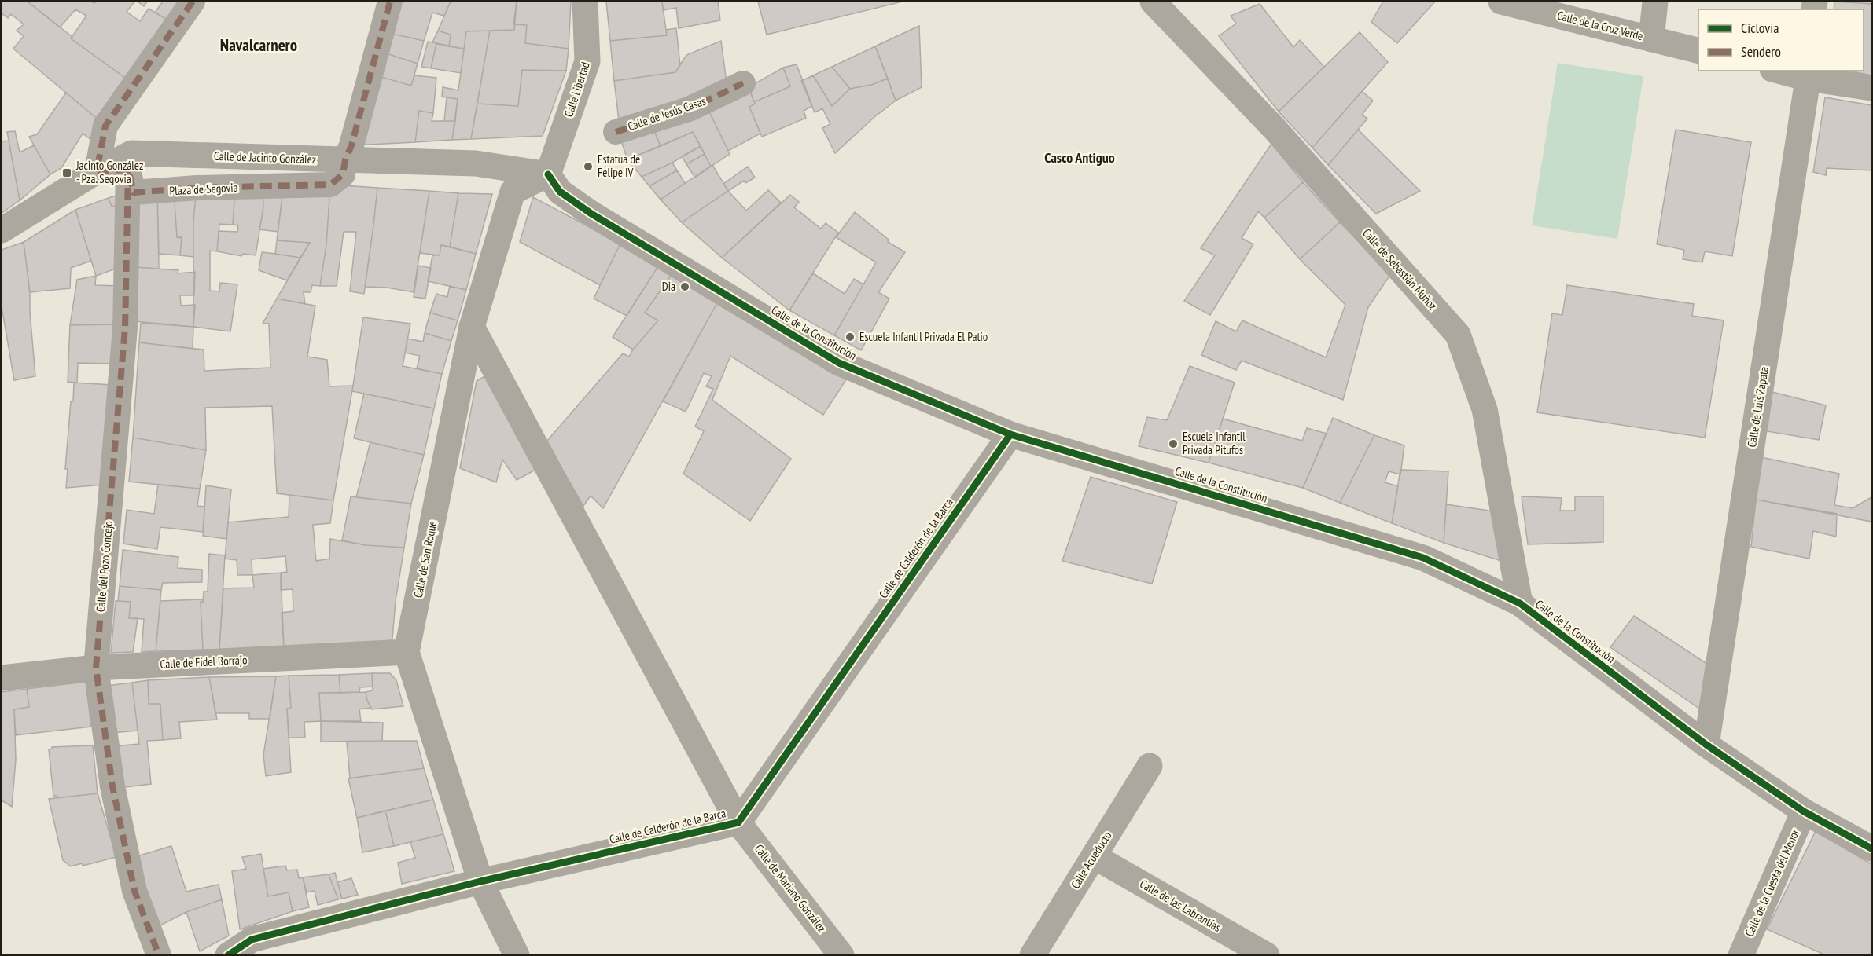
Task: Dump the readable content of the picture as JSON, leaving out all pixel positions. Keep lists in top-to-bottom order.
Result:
{
  "streets": {
    "street": [
      "Calle de la Cruz Verde",
      "Calle Libertad",
      "Calle de Jesús Casas",
      "Calle de Jacinto González",
      "Plaza de Segovia",
      "Calle de Sebastián Muñoz",
      "Calle de la Constitución",
      "Calle de Luis Zapata",
      "Calle de Calderón de la Barca",
      "Calle de San Roque",
      "Calle del Pozo Concejo",
      "Calle de Fidel Borrajo",
      "Calle Acueducto",
      "Calle de la Cuesta del Menor",
      "Calle de Mariano González",
      "Calle de las Labrantías"
    ]
  },
  "crossings": [
    ["Calle Libertad", "Calle de Jacinto González"],
    ["Calle Libertad", "Calle de la Constitución"],
    ["Calle Libertad", "Calle de San Roque"],
    ["Calle de Jacinto González", "Plaza de Segovia"],
    ["Calle de Jacinto González", "Calle de la Constitución"],
    ["Calle de Jacinto González", "Calle de San Roque"],
    ["Plaza de Segovia", "Calle del Pozo Concejo"],
    ["Calle de Sebastián Muñoz", "Calle de la Constitución"],
    ["Calle de la Constitución", "Calle de Luis Zapata"],
    ["Calle de la Constitución", "Calle de Calderón de la Barca"],
    ["Calle de la Constitución", "Calle de San Roque"],
    ["Calle de la Constitución", "Calle de la Cuesta del Menor"],
    ["Calle de Calderón de la Barca", "Calle de San Roque"],
    ["Calle de Calderón de la Barca", "Calle de Mariano González"],
    ["Calle de San Roque", "Calle de Fidel Borrajo"],
    ["Calle de San Roque", "Calle de Mariano González"],
    ["Calle del Pozo Concejo", "Calle de Fidel Borrajo"],
    ["Calle Acueducto", "Calle de las Labrantías"]
  ],
  "districts": ["Navalcarnero", "Casco Antiguo"],
  "places": {
    "other": [
      "Estatua de Felipe IV",
      "Dia",
      "Escuela Infantil Privada El Patio",
      "Escuela Infantil Privada Pitufos"
    ],
    "transit": ["Jacinto González - Pza. Segovia"]
  },
  "legend": ["Ciclovía", "Sendero"]
}
